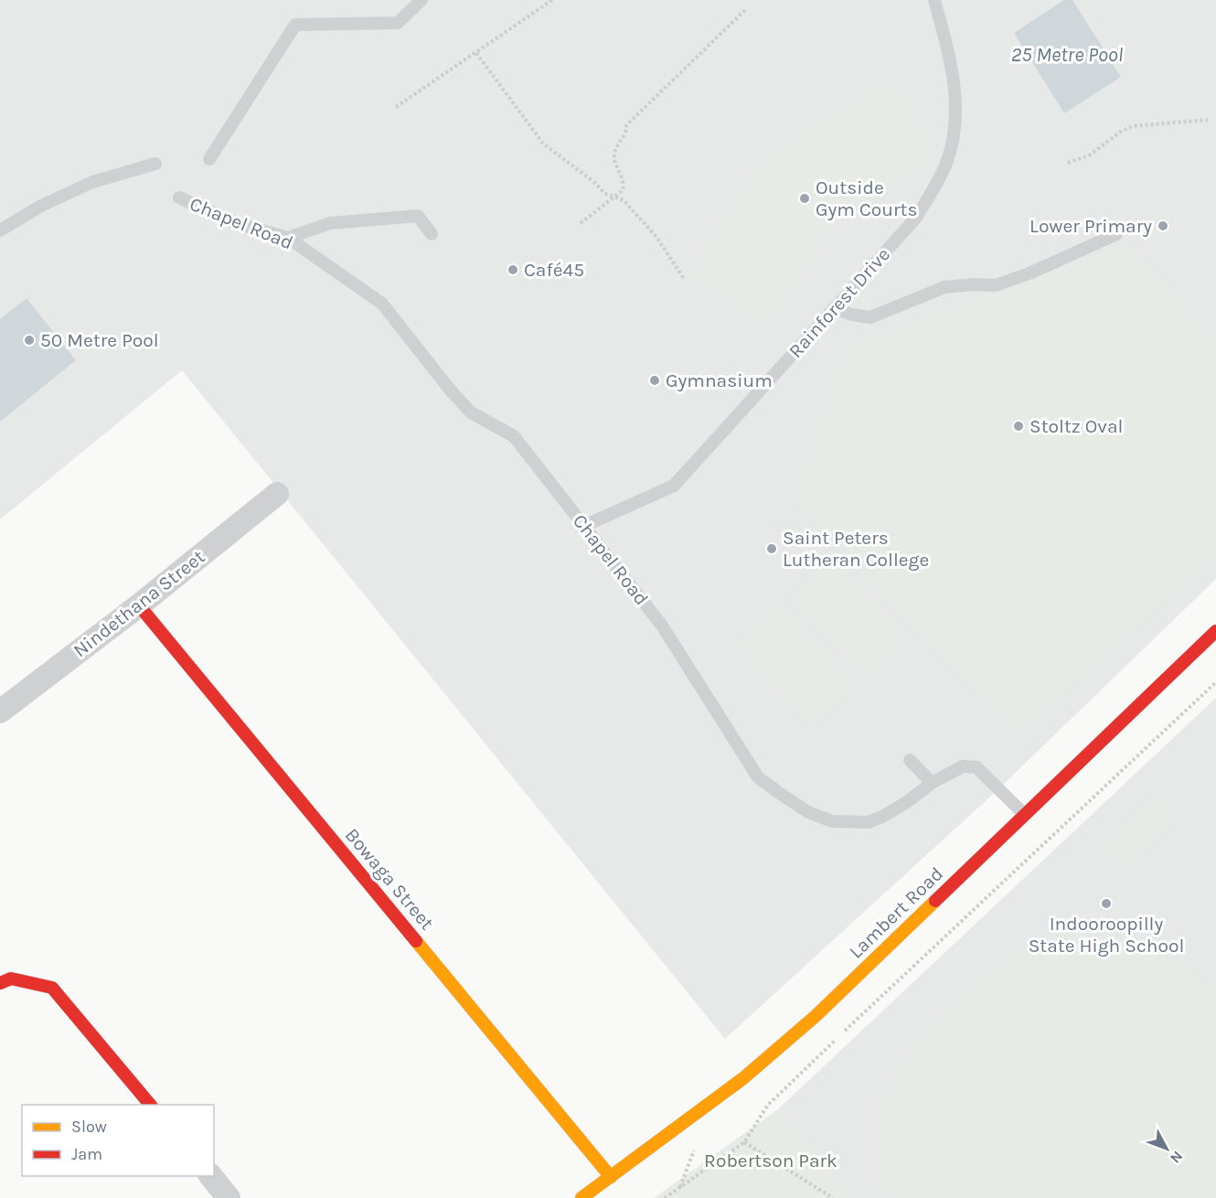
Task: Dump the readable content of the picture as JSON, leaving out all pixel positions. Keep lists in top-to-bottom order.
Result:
{
  "streets": {
    "street": ["Nindethana Street", "Bowaga Street", "Lambert Road"],
    "lane": ["Chapel Road", "Rainforest Drive"]
  },
  "crossings": [
    ["Chapel Road", "Rainforest Drive"],
    ["Chapel Road", "Lambert Road"],
    ["Nindethana Street", "Bowaga Street"],
    ["Bowaga Street", "Lambert Road"]
  ],
  "water": ["25 Metre Pool"],
  "parks": ["Robertson Park"],
  "places": [
    "Outside Gym Courts",
    "Lower Primary",
    "Café45",
    "50 Metre Pool",
    "Gymnasium",
    "Stoltz Oval",
    "Saint Peters Lutheran College",
    "Indooroopilly State High School"
  ],
  "legend": ["Slow", "Jam"],
  "north": "bottom right"
}
